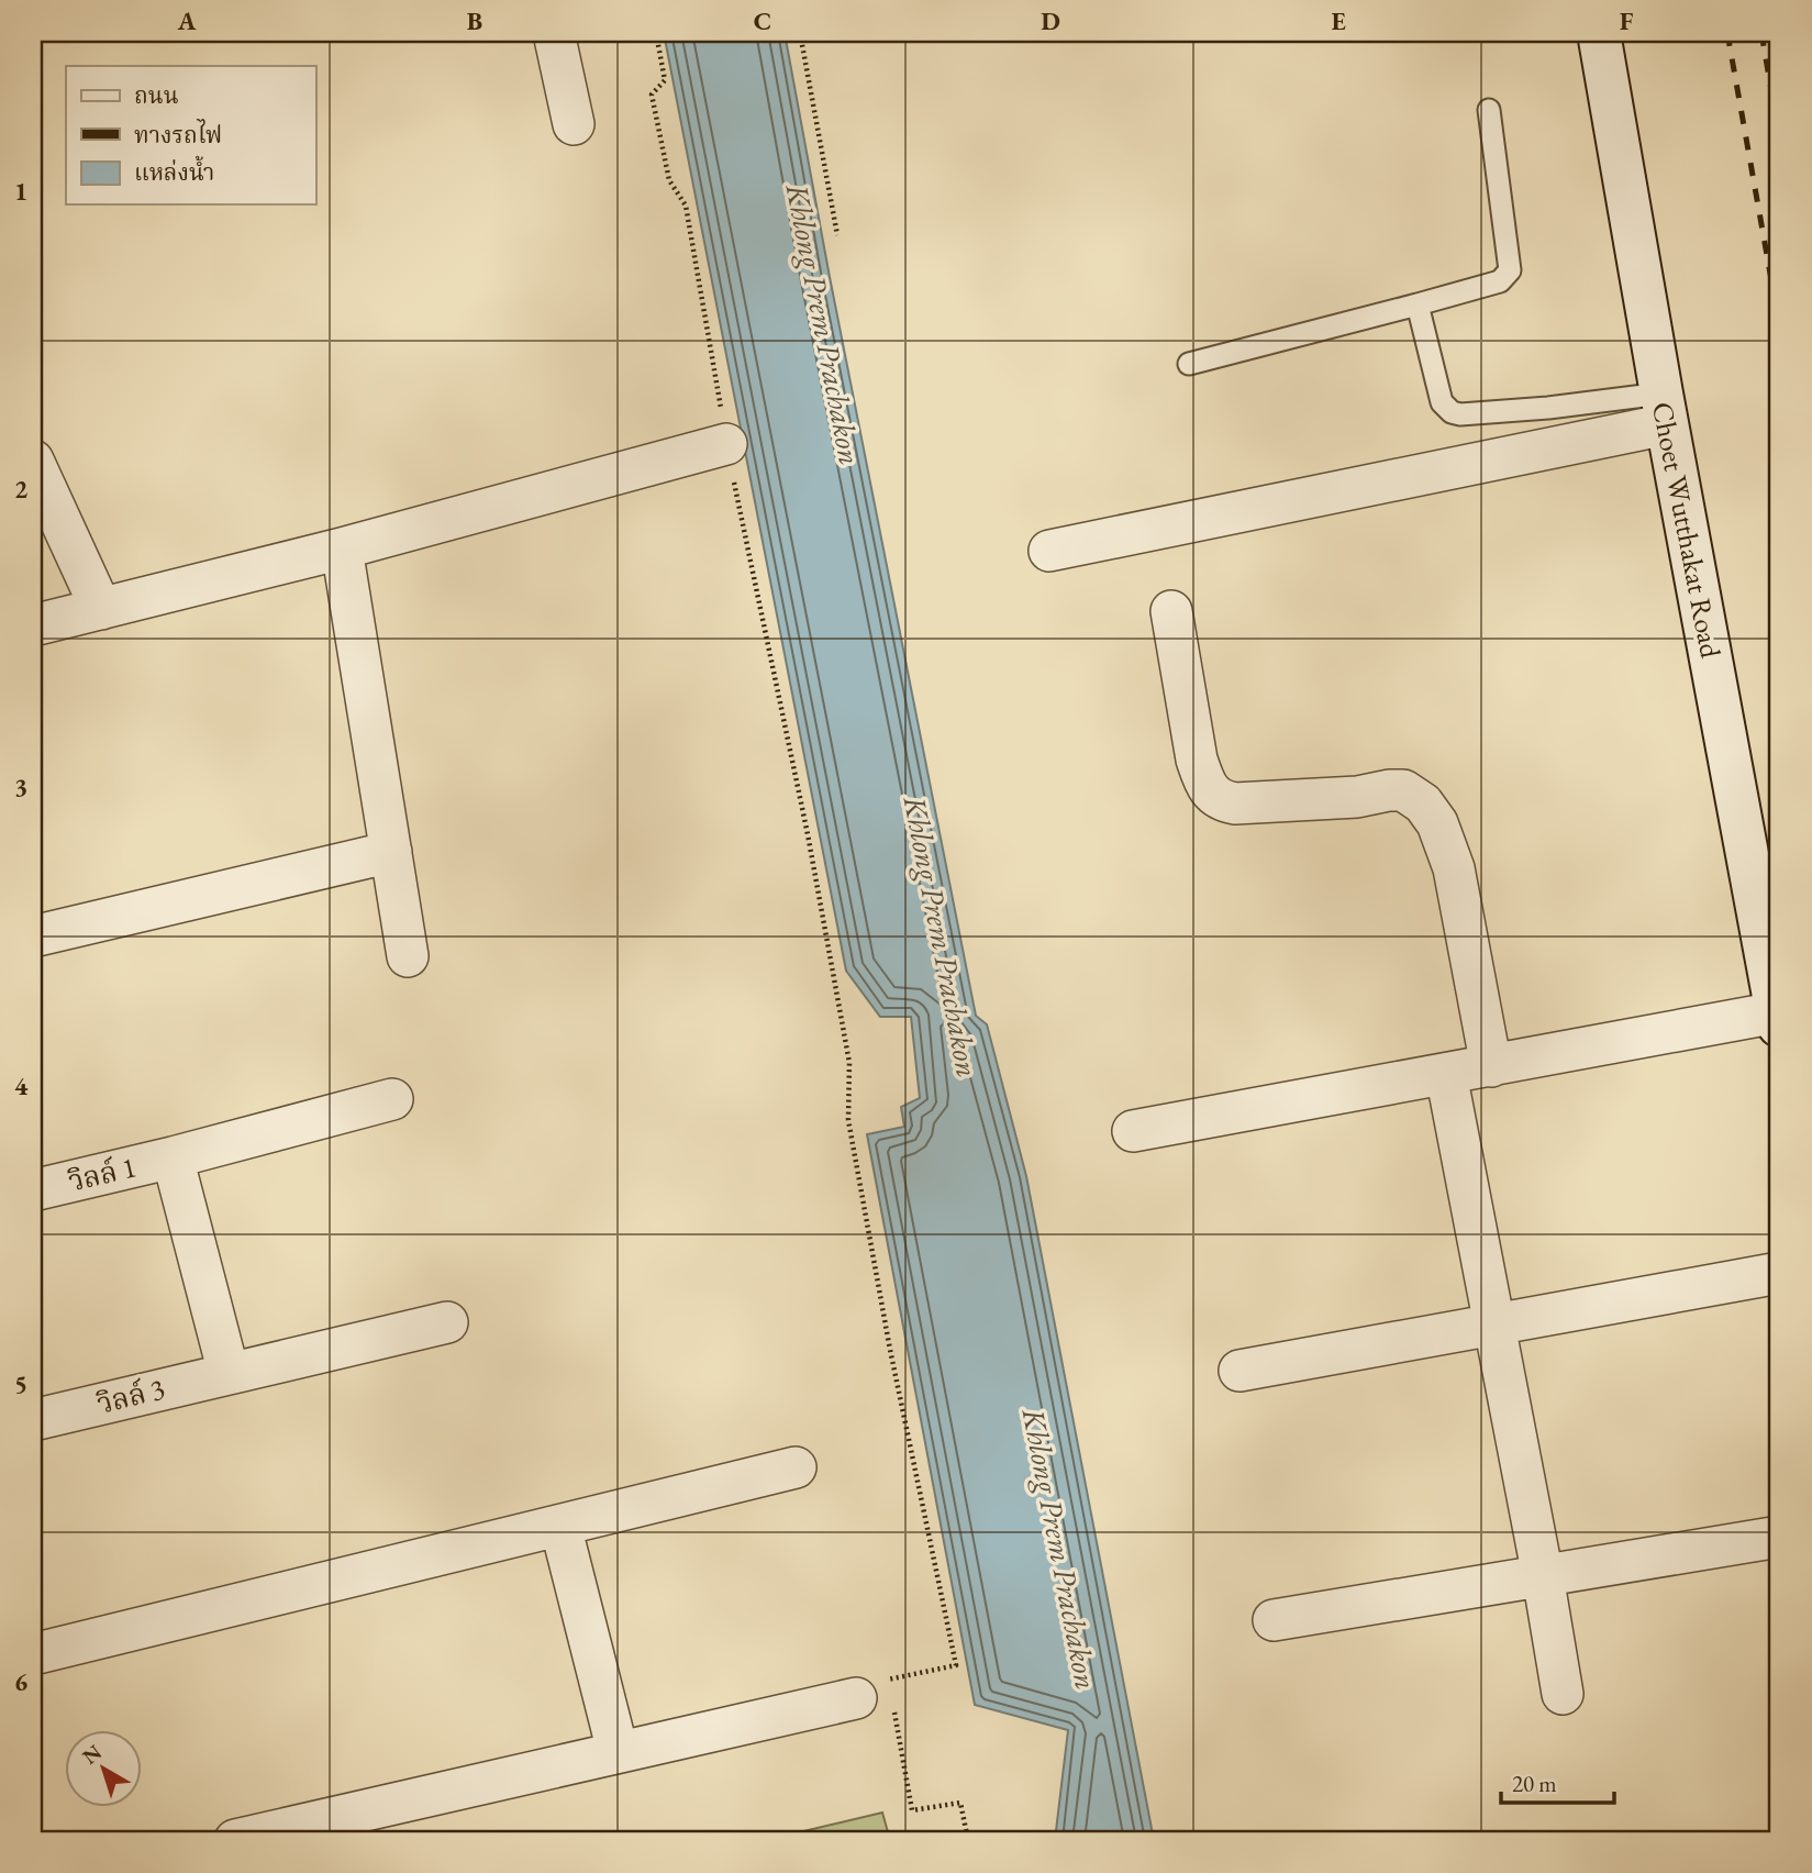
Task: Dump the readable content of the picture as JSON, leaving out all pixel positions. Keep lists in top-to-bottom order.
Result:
{
  "streets": {
    "main road": ["Choet Wutthakat Road"],
    "street": ["วิลล์ 1", "วิลล์ 3"]
  },
  "water": ["Khlong Prem Prachakon"],
  "legend": ["ถนน", "ทางรถไฟ", "แหล่งน้ำ"],
  "scale_bar": "20 m",
  "north": "top left",
  "grid": {
    "columns": [
      "A",
      "B",
      "C",
      "D",
      "E",
      "F"
    ],
    "rows": [
      "1",
      "2",
      "3",
      "4",
      "5",
      "6"
    ]
  }
}
